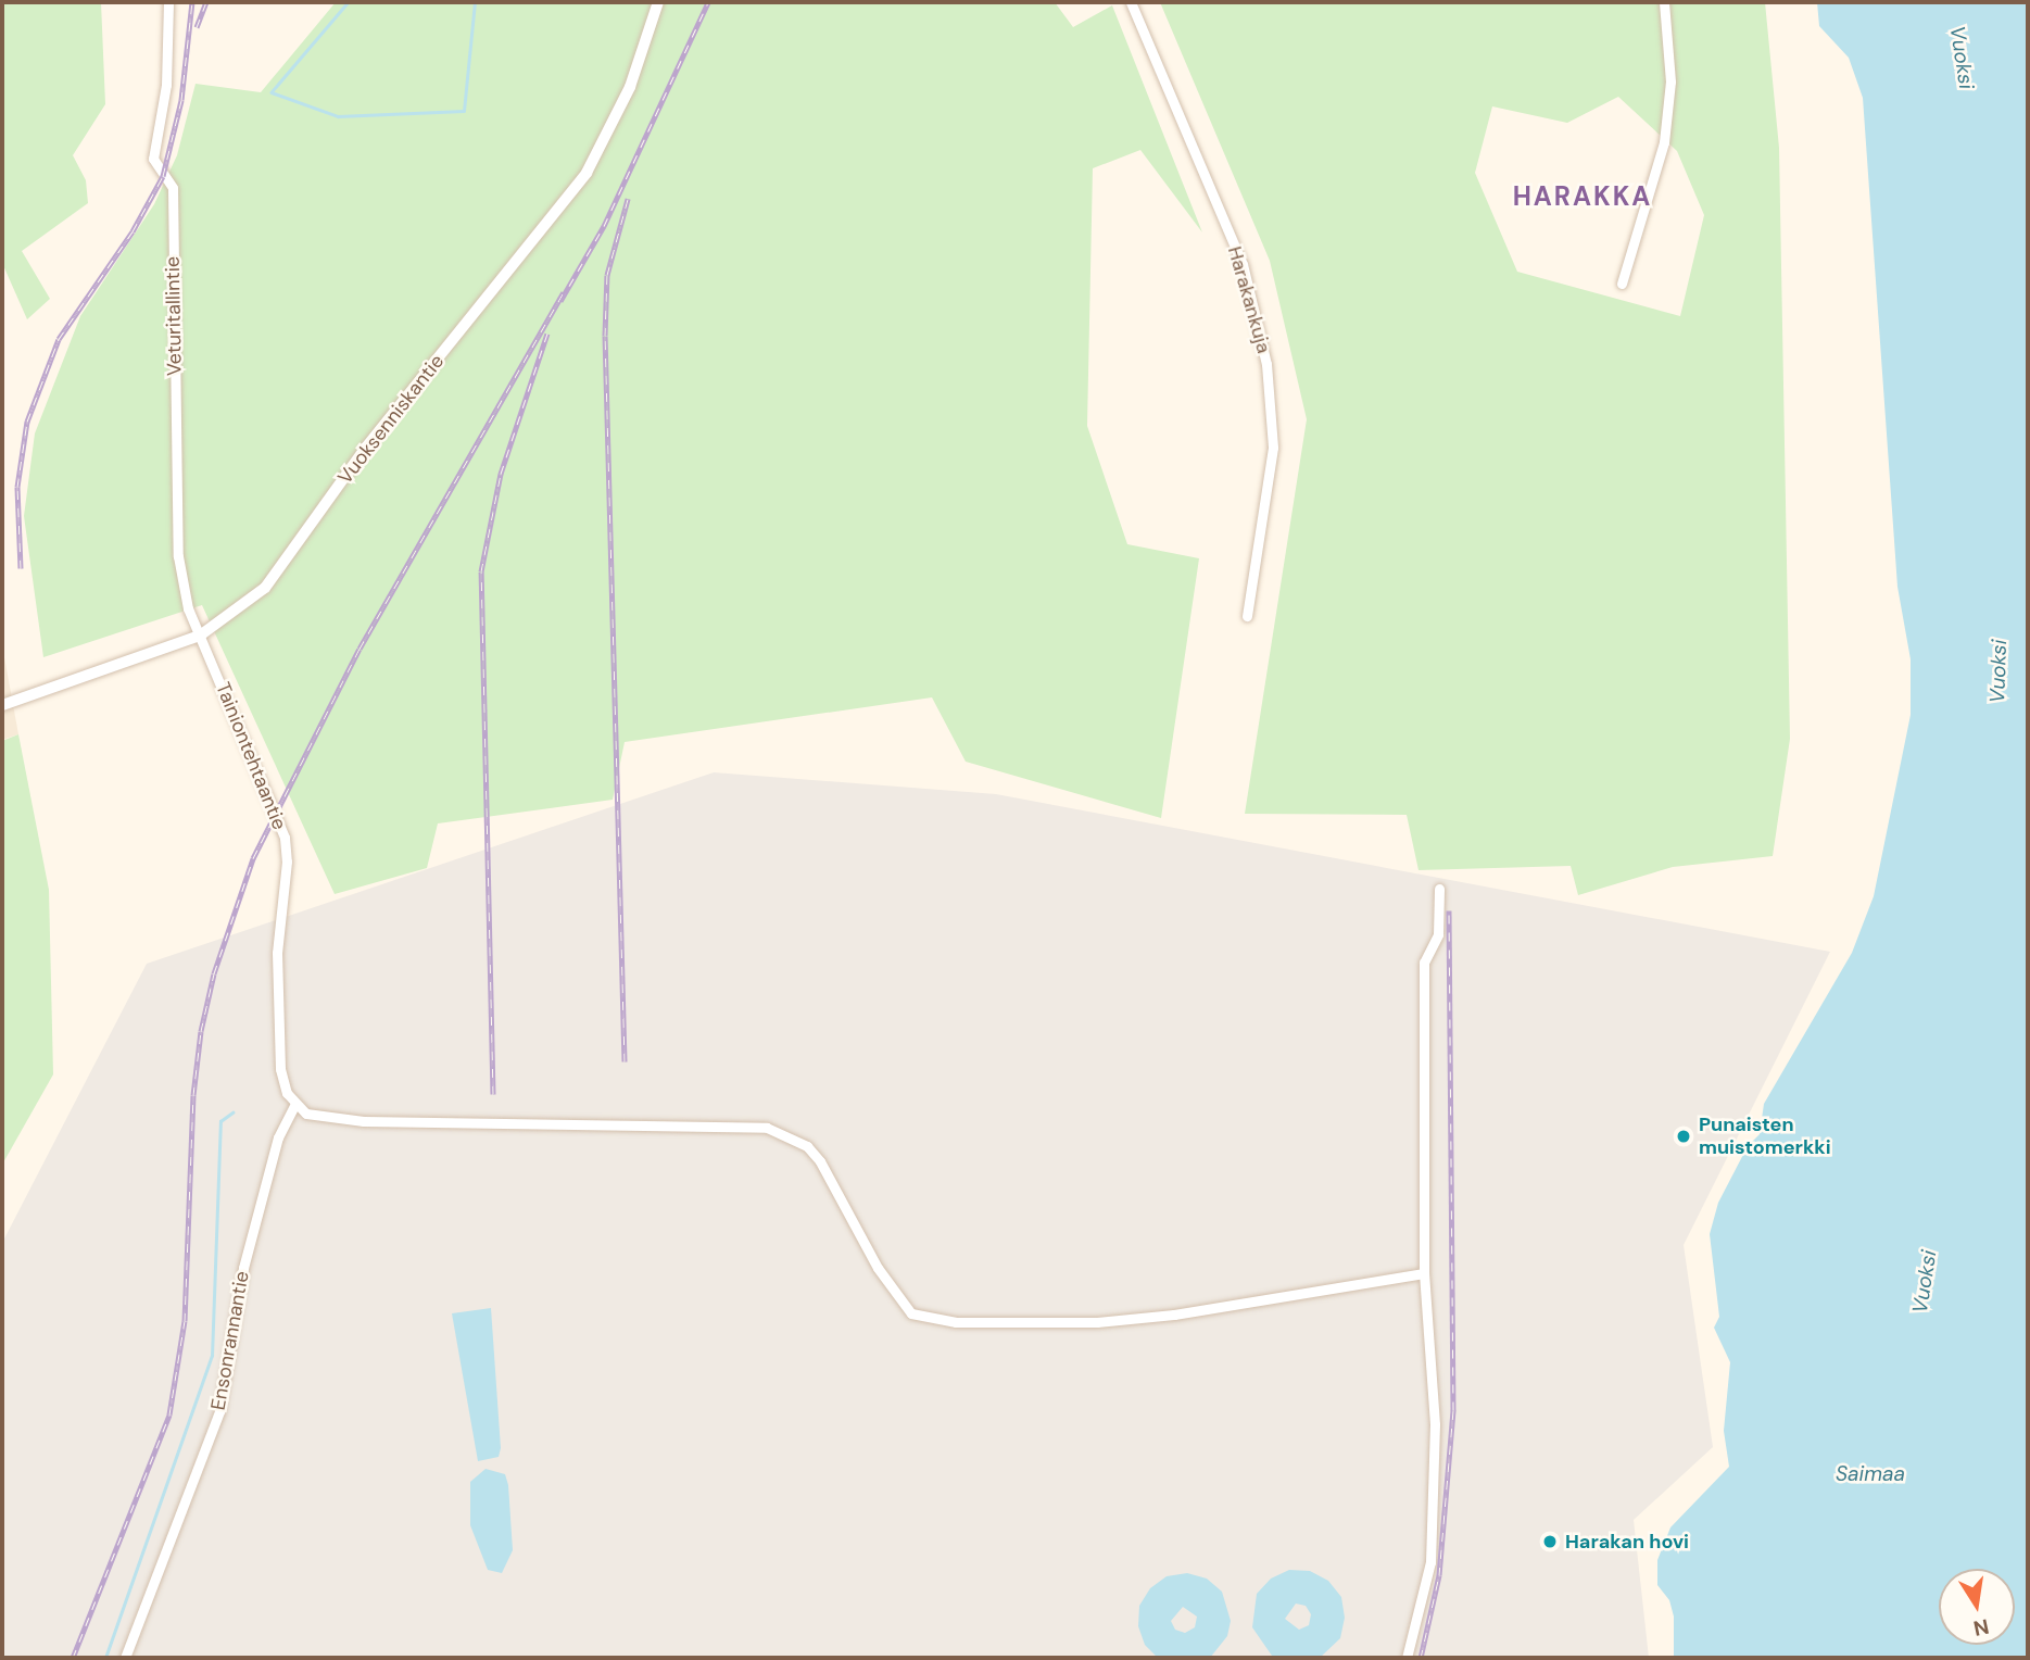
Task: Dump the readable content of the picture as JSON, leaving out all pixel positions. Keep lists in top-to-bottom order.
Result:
{
  "streets": {
    "street": [
      "Harakankuja",
      "Veturitallintie",
      "Vuoksenniskantie",
      "Tainiontehtaantie",
      "Ensonrannantie"
    ]
  },
  "crossings": [
    ["Veturitallintie", "Vuoksenniskantie"],
    ["Veturitallintie", "Tainiontehtaantie"],
    ["Vuoksenniskantie", "Tainiontehtaantie"],
    ["Tainiontehtaantie", "Ensonrannantie"]
  ],
  "districts": ["HARAKKA"],
  "water": ["Vuoksi", "Saimaa"],
  "places": ["Punaisten muistomerkki", "Harakan hovi"],
  "north": "bottom"
}
